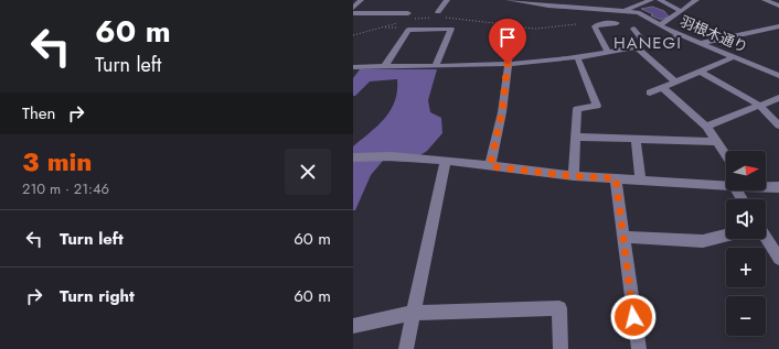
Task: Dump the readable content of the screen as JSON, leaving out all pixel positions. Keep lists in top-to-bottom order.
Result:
{
  "streets": {
    "street": ["羽根木通り"]
  },
  "districts": ["HANEGI"],
  "north": "right",
  "page": {
    "turn": ["60 m", "Turn left"],
    "then": "Then",
    "heading": ["3 min", "210 m · 21:46"],
    "map_buttons": ["+", "−"],
    "list": [
      {
        "name": "Turn left",
        "value": "60 m"
      },
      {
        "name": "Turn right",
        "value": "60 m"
      }
    ]
  }
}
